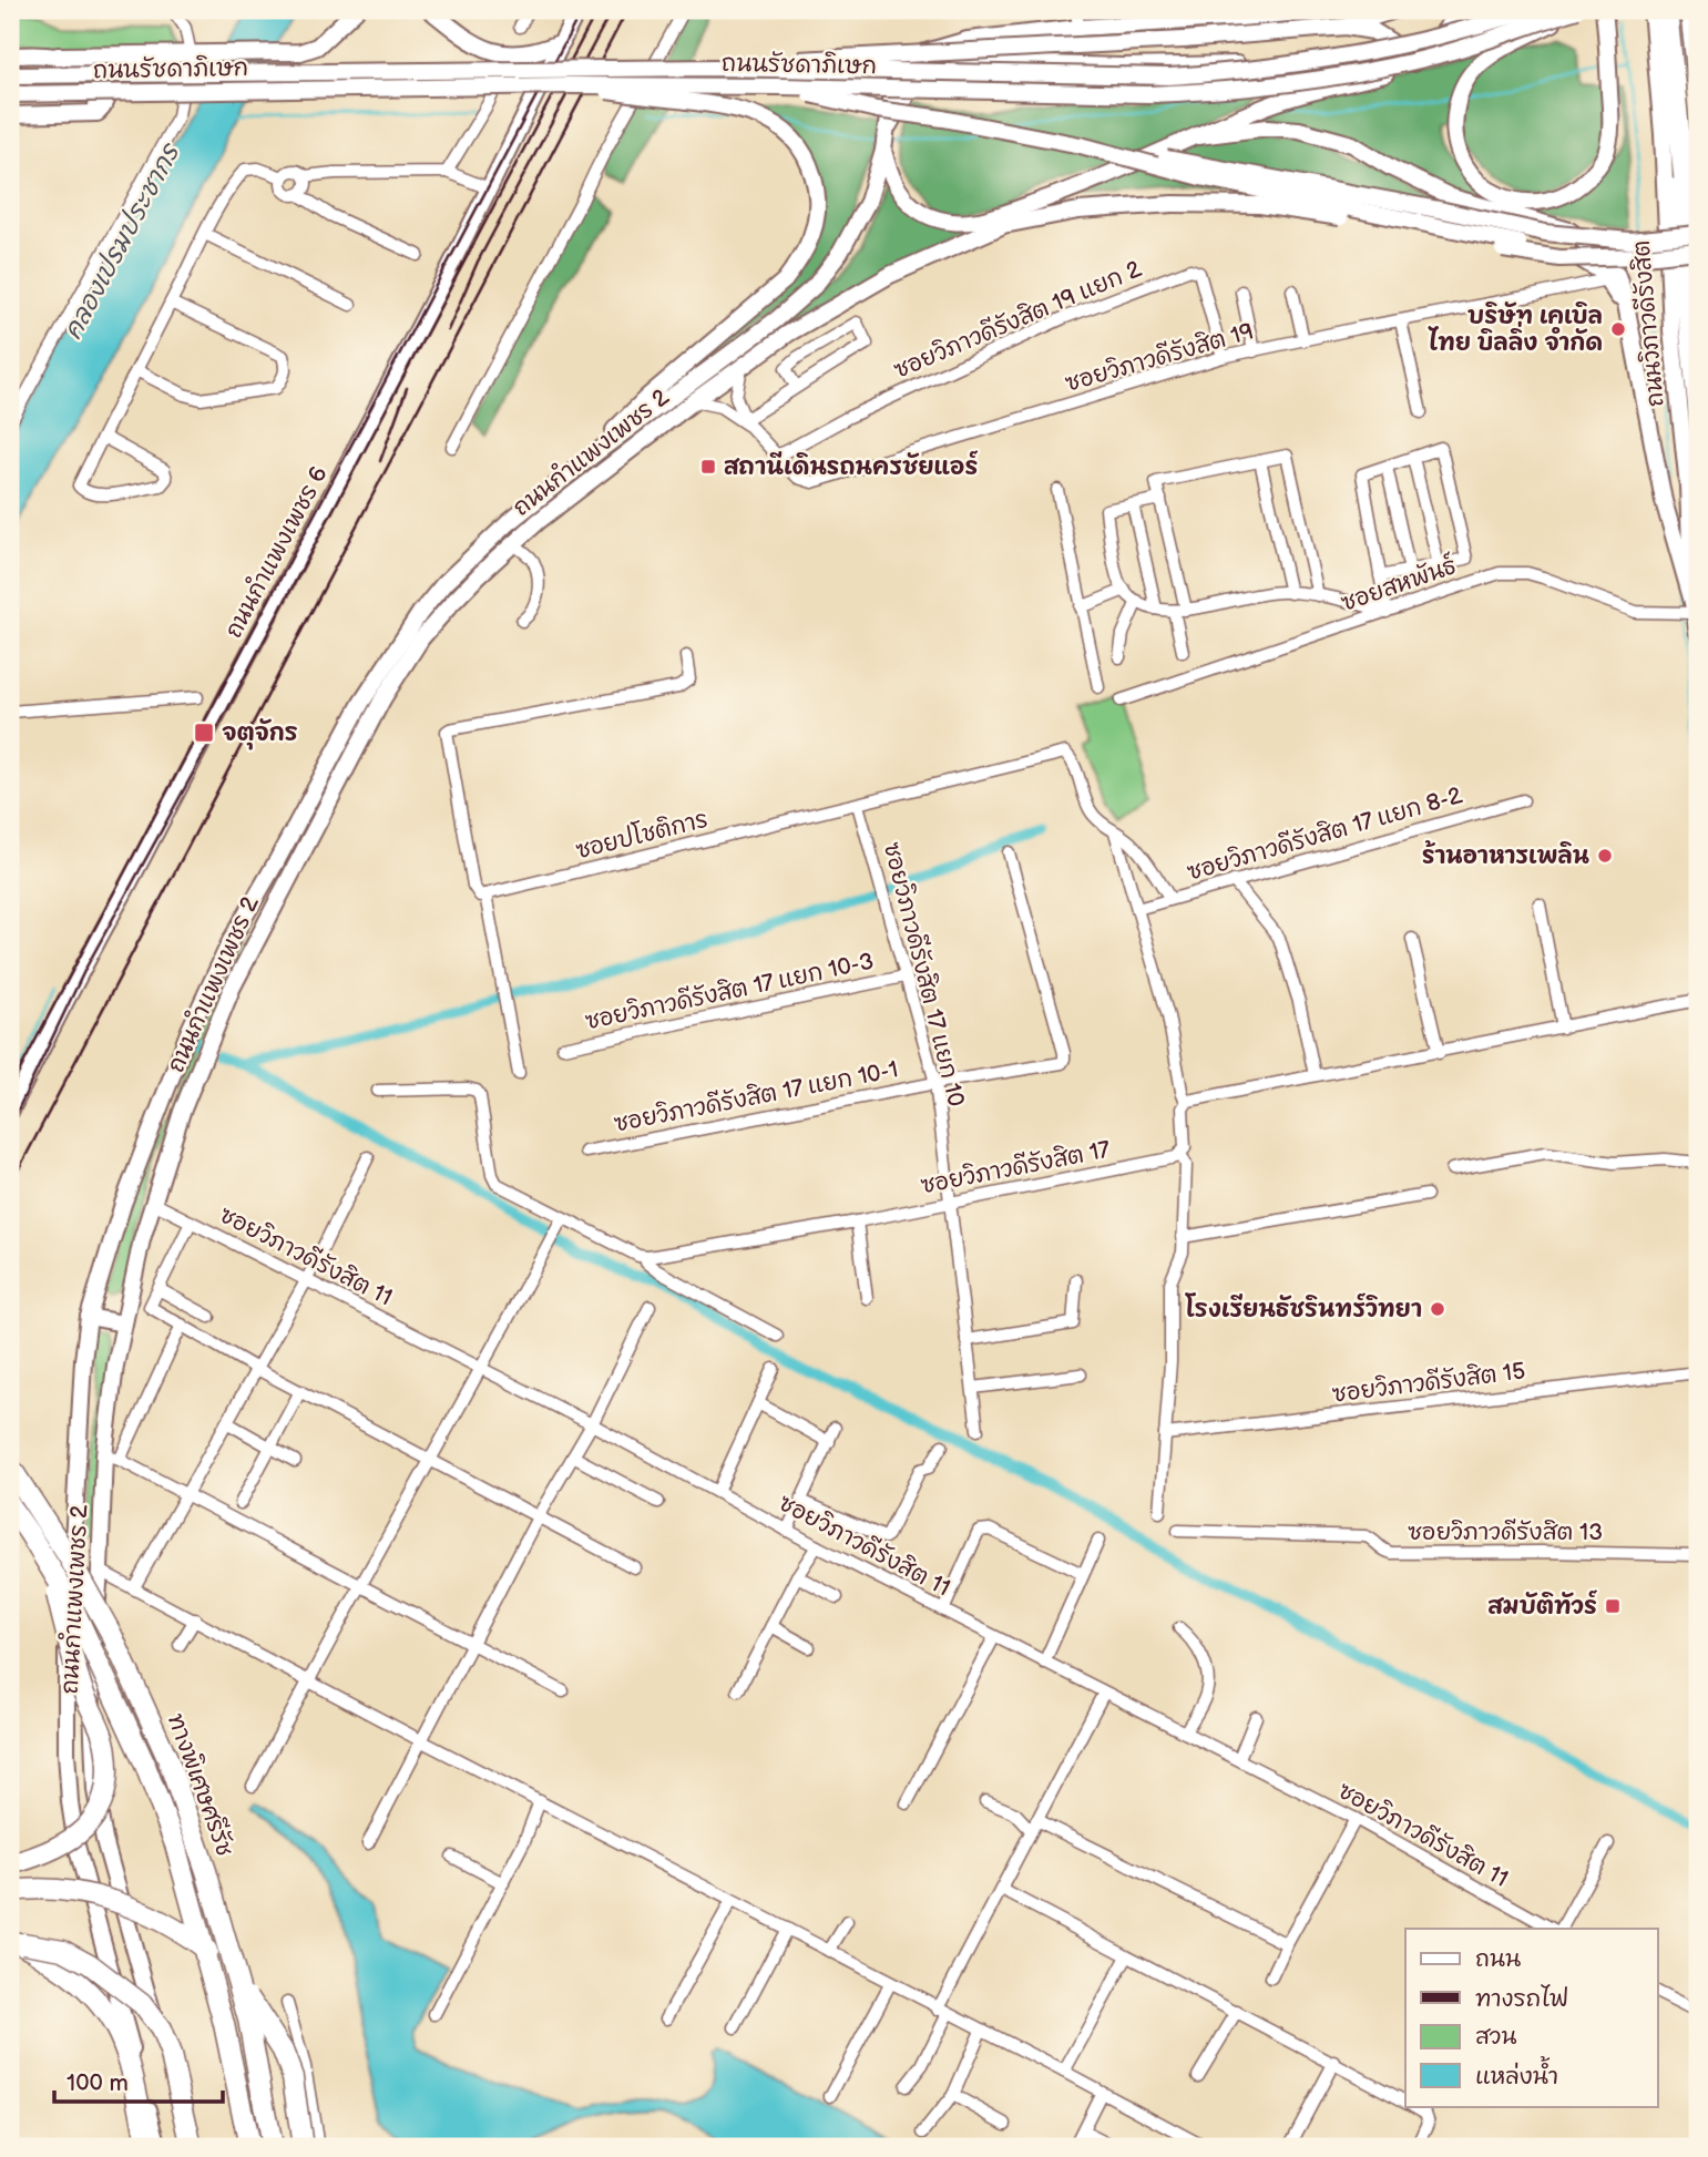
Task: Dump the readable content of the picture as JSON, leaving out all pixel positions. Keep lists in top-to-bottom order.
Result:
{
  "streets": {
    "highway": ["ทางพิเศษศรีรัช"],
    "main road": [
      "ถนนรัชดาภิเษก",
      "ถนนวิภาวดีรังสิต",
      "ถนนกำแพงเพชร 2",
      "ถนนกำแพงเพชร 6"
    ],
    "street": [
      "ซอยวิภาวดีรังสิต 19 แยก 2",
      "ซอยวิภาวดีรังสิต 19",
      "ซอยสหพันธ์",
      "ซอยวิภาวดีรังสิต 17 แยก 8-2",
      "ซอยปโชติการ",
      "ซอยวิภาวดีรังสิต 17 แยก 10",
      "ซอยวิภาวดีรังสิต 17 แยก 10-3",
      "ซอยวิภาวดีรังสิต 17 แยก 10-1",
      "ซอยวิภาวดีรังสิต 17",
      "ซอยวิภาวดีรังสิต 11",
      "ซอยวิภาวดีรังสิต 15",
      "ซอยวิภาวดีรังสิต 13"
    ]
  },
  "crossings": [
    ["ซอยวิภาวดีรังสิต 19 แยก 2", "ซอยวิภาวดีรังสิต 19"],
    ["ถนนวิภาวดีรังสิต", "ซอยสหพันธ์"],
    ["ซอยวิภาวดีรังสิต 19", "ถนนกำแพงเพชร 2"],
    ["ถนนกำแพงเพชร 2", "ซอยวิภาวดีรังสิต 11"],
    ["ซอยวิภาวดีรังสิต 17 แยก 8-2", "ซอยปโชติการ"],
    ["ซอยปโชติการ", "ซอยวิภาวดีรังสิต 17 แยก 10"],
    ["ซอยวิภาวดีรังสิต 17 แยก 10", "ซอยวิภาวดีรังสิต 17 แยก 10-3"],
    ["ซอยวิภาวดีรังสิต 17 แยก 10", "ซอยวิภาวดีรังสิต 17 แยก 10-1"],
    ["ซอยวิภาวดีรังสิต 17 แยก 10", "ซอยวิภาวดีรังสิต 17"]
  ],
  "water": ["คลองเปรมประชากร"],
  "places": {
    "other": ["บริษัท เคเบิล ไทย บิลลิ่ง จำกัด", "ร้านอาหารเพลิน", "โรงเรียนธัชรินทร์วิทยา"],
    "transit": ["สถานีเดินรถนครชัยแอร์", "จตุจักร", "สมบัติทัวร์"]
  },
  "legend": [
    "ถนน",
    "ทางรถไฟ",
    "สวน",
    "แหล่งน้ำ"
  ],
  "scale_bar": "100 m"
}
